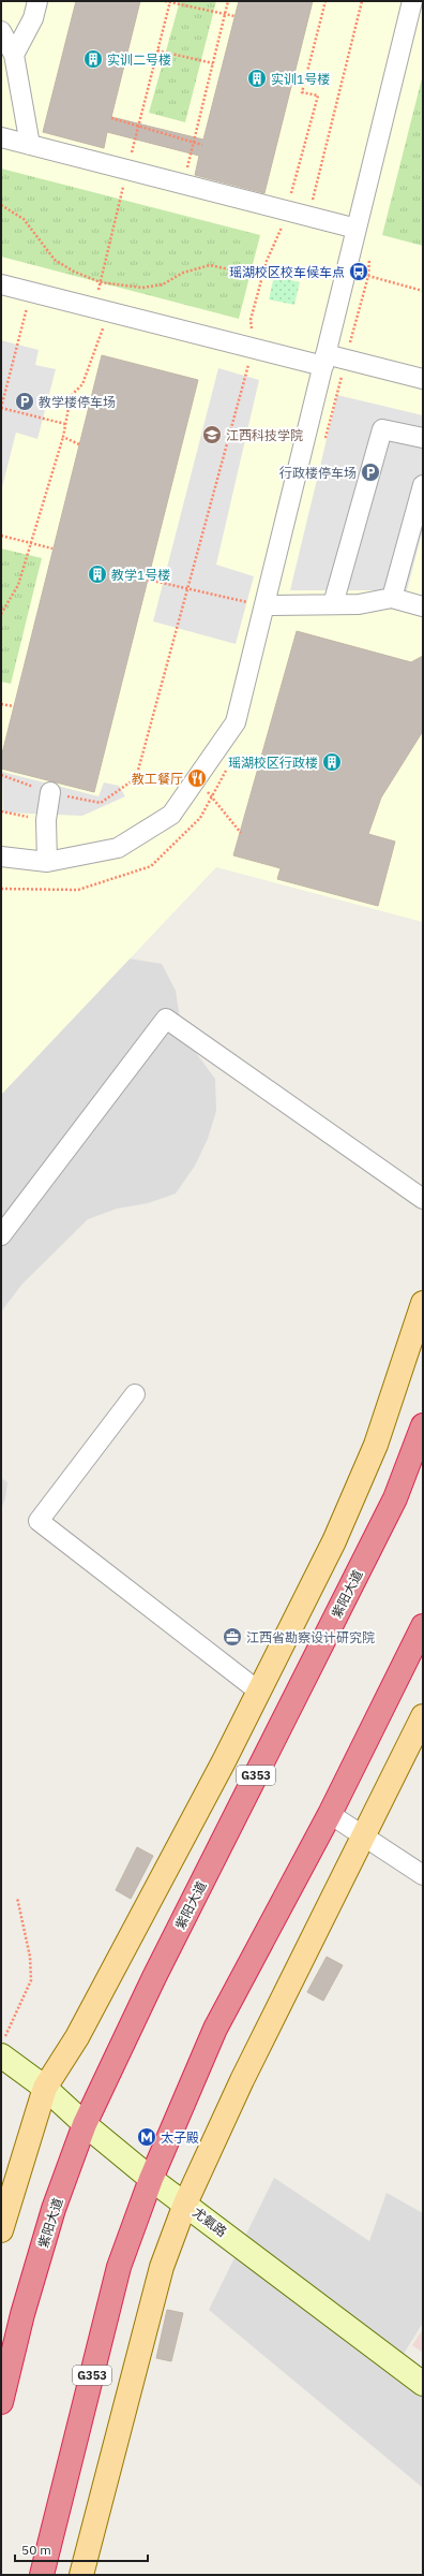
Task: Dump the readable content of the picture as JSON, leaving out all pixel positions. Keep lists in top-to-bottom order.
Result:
{
  "streets": {
    "highway": ["紫阳大道", "G353"],
    "main road": ["尤氨路"]
  },
  "crossings": [
    ["紫阳大道", "尤氨路"],
    ["G353", "尤氨路"]
  ],
  "places": {
    "building": [
      "实训二号楼",
      "实训1号楼",
      "教学1号楼",
      "瑶湖校区行政楼"
    ],
    "bus stop": ["瑶湖校区校车候车点"],
    "parking": ["教学楼停车场", "行政楼停车场"],
    "school or university": ["江西科技学院"],
    "restaurant": ["教工餐厅"],
    "office": ["江西省勘察设计研究院"],
    "metro station": ["太子殿"]
  },
  "scale_bar": "50 m"
}
